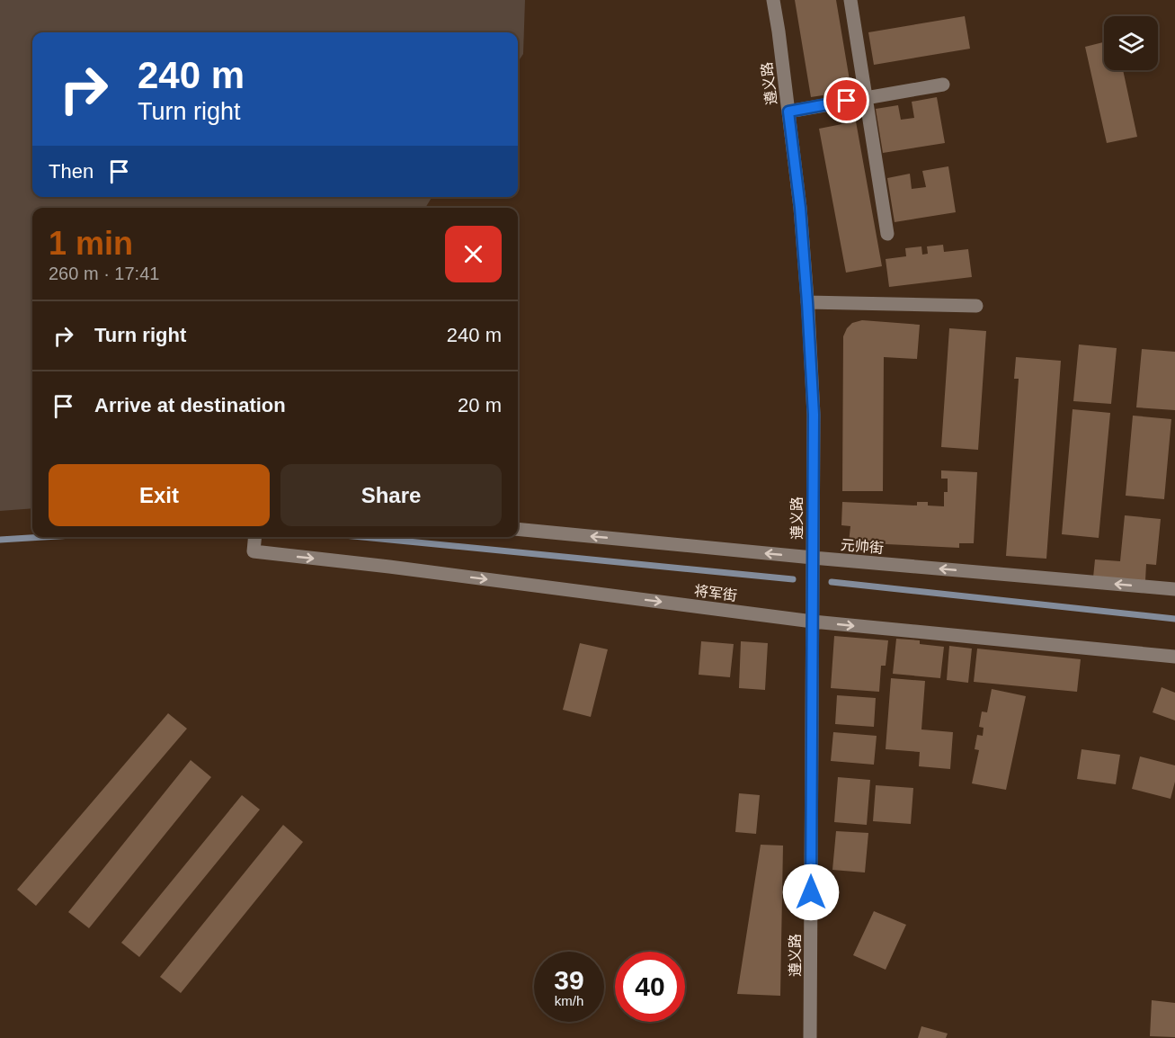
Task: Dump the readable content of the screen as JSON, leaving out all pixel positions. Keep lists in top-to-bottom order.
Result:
{
  "streets": {
    "street": ["遵义路", "元帅街", "将军街"]
  },
  "crossings": [
    ["遵义路", "元帅街"],
    ["遵义路", "将军街"]
  ],
  "one_way": ["元帅街", "将军街"],
  "page": {
    "turn": ["240 m", "Turn right"],
    "then": "Then",
    "heading": ["1 min", "260 m · 17:41"],
    "list": [
      {
        "name": "Turn right",
        "value": "240 m"
      },
      {
        "name": "Arrive at destination",
        "value": "20 m"
      }
    ],
    "buttons": ["Exit", "Share"],
    "speed": "39 km/h",
    "limit": "40"
  }
}
